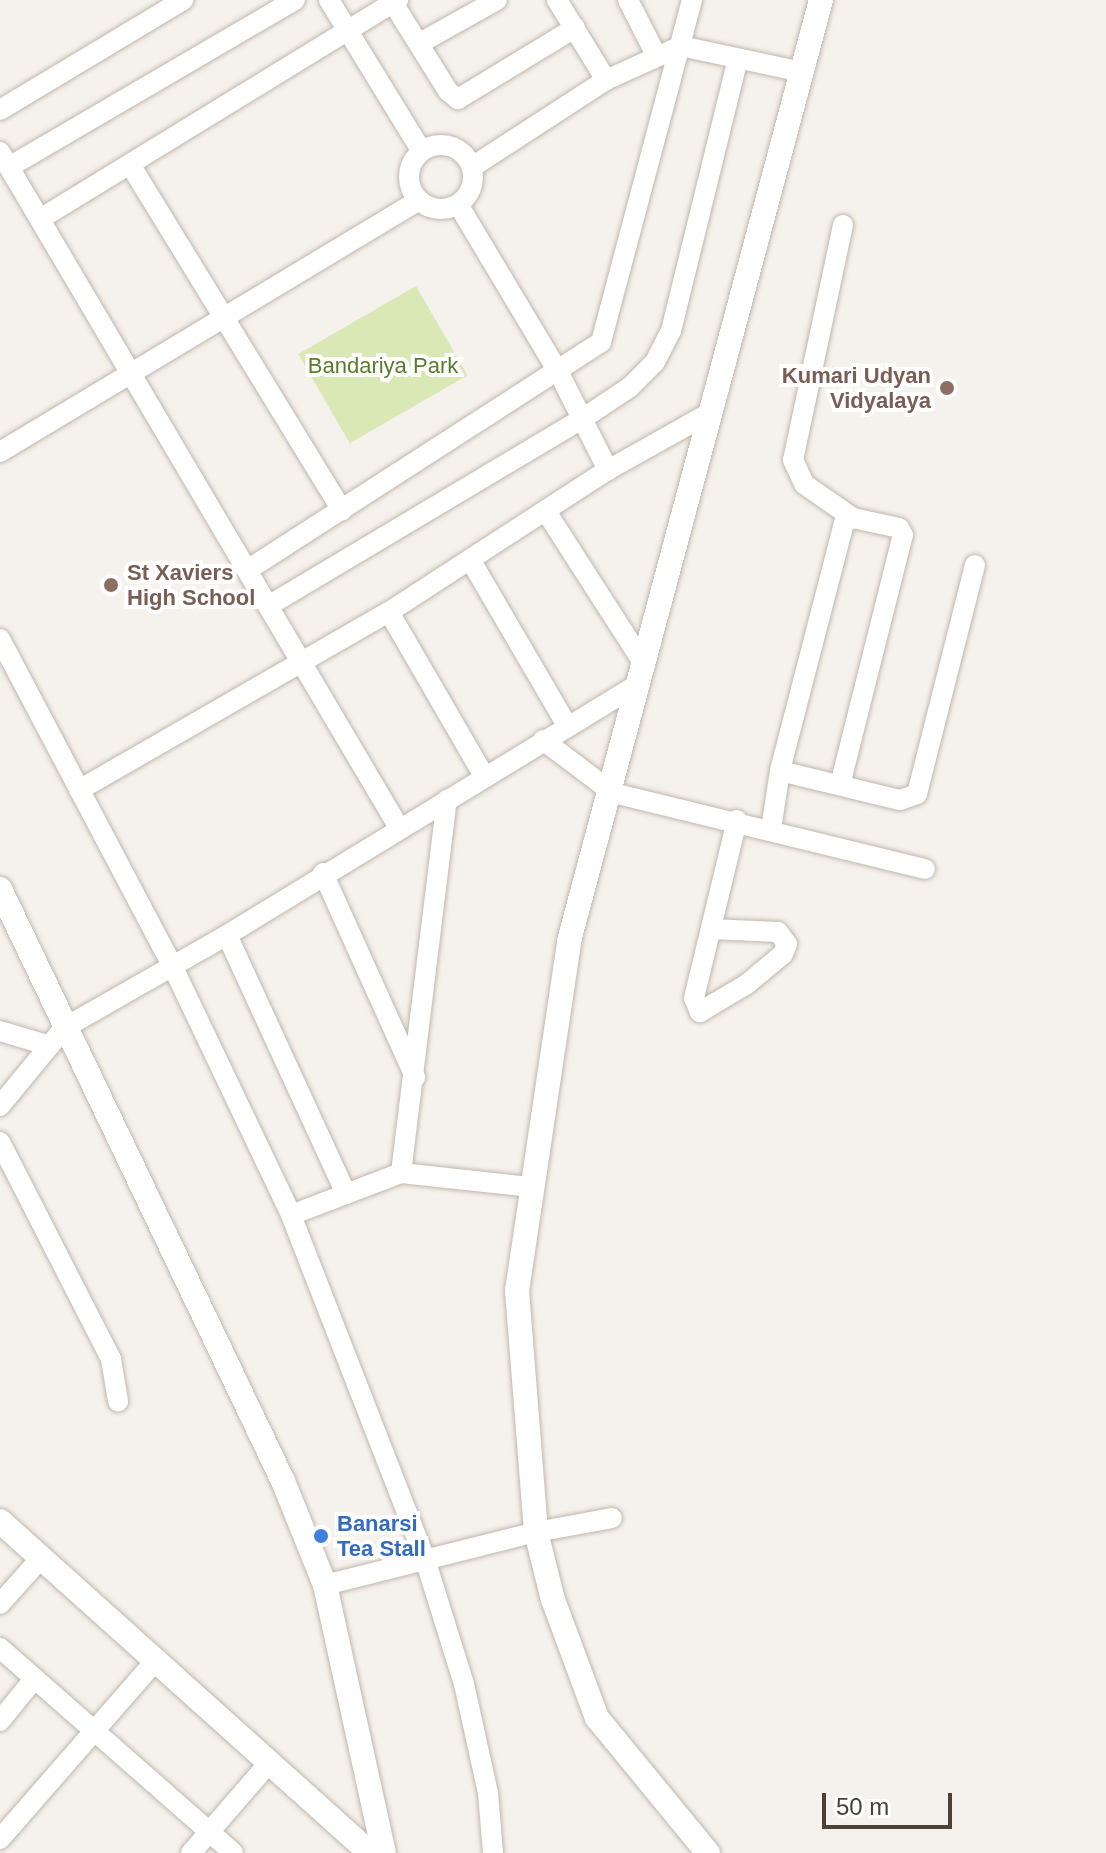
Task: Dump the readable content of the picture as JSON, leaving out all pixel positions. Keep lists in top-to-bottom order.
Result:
{
  "parks": ["Bandariya Park"],
  "places": ["Kumari Udyan Vidyalaya", "St Xaviers High School", "Banarsi Tea Stall"],
  "scale_bar": "50 m"
}
